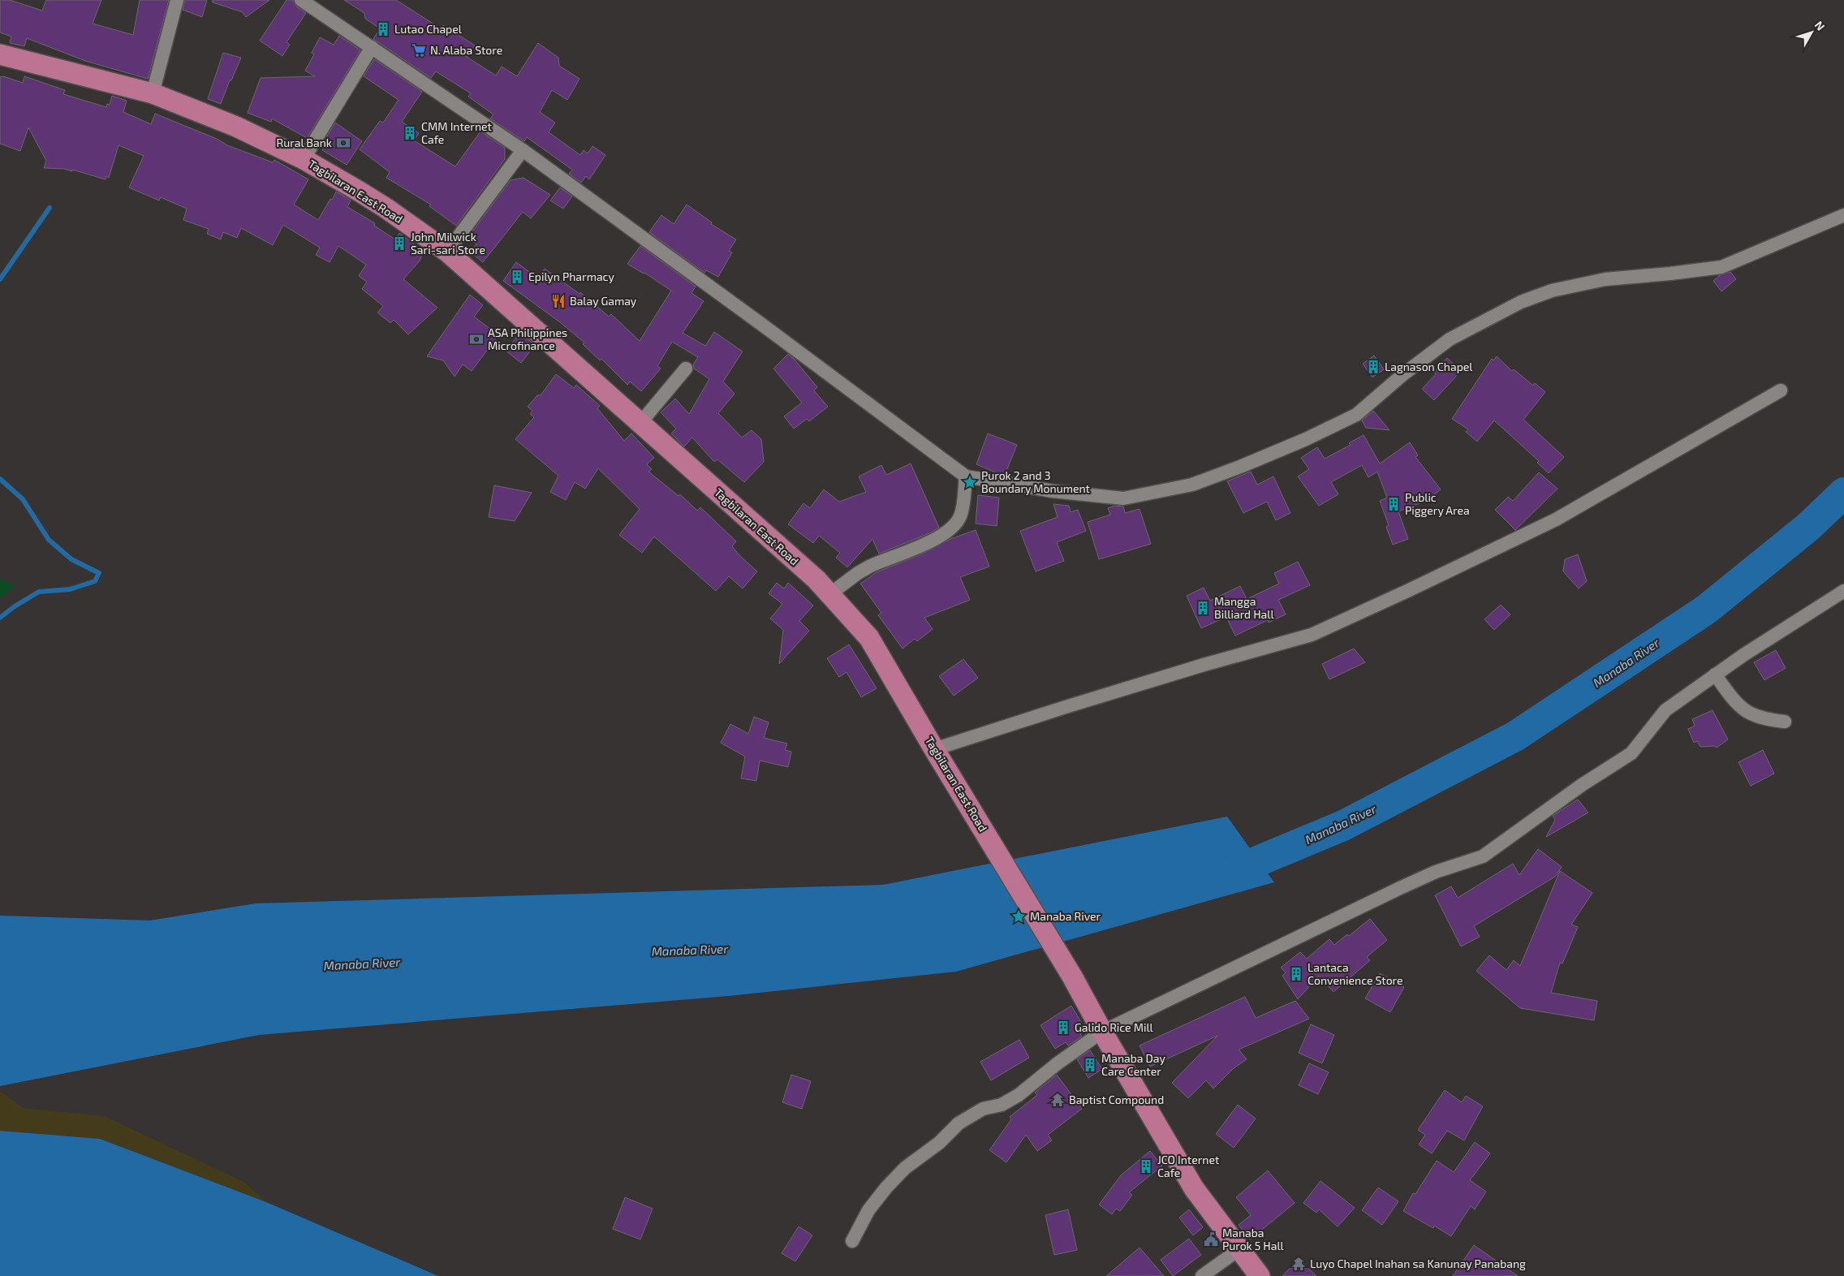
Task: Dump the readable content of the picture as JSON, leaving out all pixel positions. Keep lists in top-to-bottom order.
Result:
{
  "streets": {
    "main road": ["Tagbilaran East Road"]
  },
  "water": ["Manaba River"],
  "places": {
    "building": [
      "Lutao Chapel",
      "CMM Internet Cafe",
      "John Milwick Sari-sari Store",
      "Epilyn Pharmacy",
      "Lagnason Chapel",
      "Public Piggery Area",
      "Mangga Billiard Hall",
      "Lantaca Convenience Store",
      "Galido Rice Mill",
      "Manaba Day Care Center",
      "JCO Internet Cafe"
    ],
    "supermarket": ["N. Alaba Store"],
    "bank": ["Rural Bank", "ASA Philippines Microfinance"],
    "restaurant": ["Balay Gamay"],
    "place": ["Purok 2 and 3 Boundary Monument", "Manaba River"],
    "temple": ["Baptist Compound", "Luyo Chapel Inahan sa Kanunay Panabang"],
    "public building": ["Manaba Purok 5 Hall"]
  },
  "north": "top right"
}
